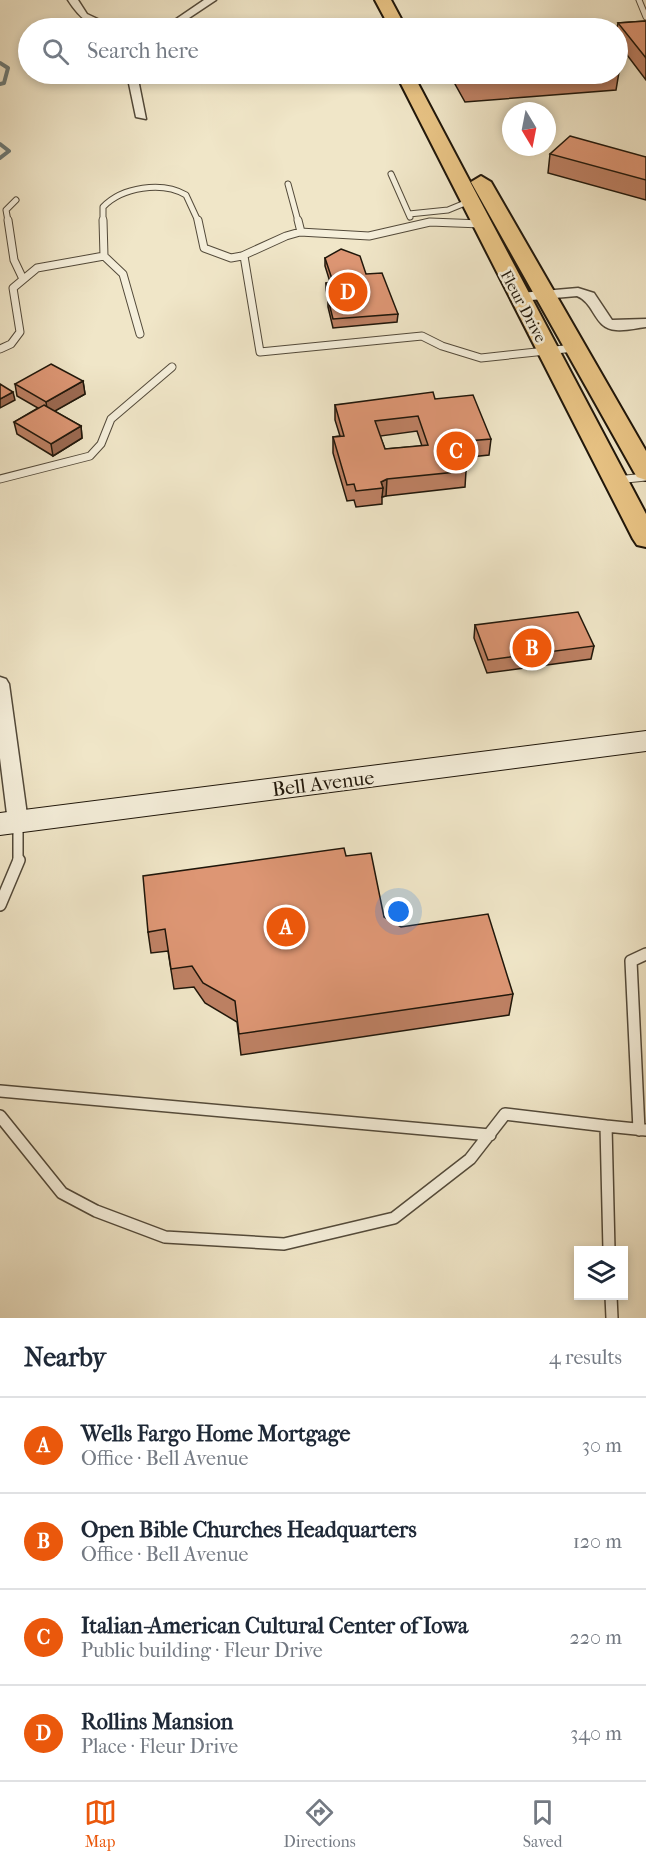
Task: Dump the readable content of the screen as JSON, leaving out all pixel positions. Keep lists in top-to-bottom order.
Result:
{
  "streets": {
    "main road": ["Fleur Drive", "Bell Avenue"]
  },
  "north": "bottom",
  "page": {
    "search": "Search here",
    "pins": [
      "D",
      "C",
      "B",
      "A"
    ],
    "heading": ["Nearby", "4 results"],
    "list": [
      {
        "mark": "A",
        "name": "Wells Fargo Home Mortgage",
        "note": "Office · Bell Avenue",
        "value": "30 m"
      },
      {
        "mark": "B",
        "name": "Open Bible Churches Headquarters",
        "note": "Office · Bell Avenue",
        "value": "120 m"
      },
      {
        "mark": "C",
        "name": "Italian-American Cultural Center of Iowa",
        "note": "Public building · Fleur Drive",
        "value": "220 m"
      },
      {
        "mark": "D",
        "name": "Rollins Mansion",
        "note": "Place · Fleur Drive",
        "value": "340 m"
      }
    ],
    "nav": ["Map", "Directions", "Saved"]
  }
}
